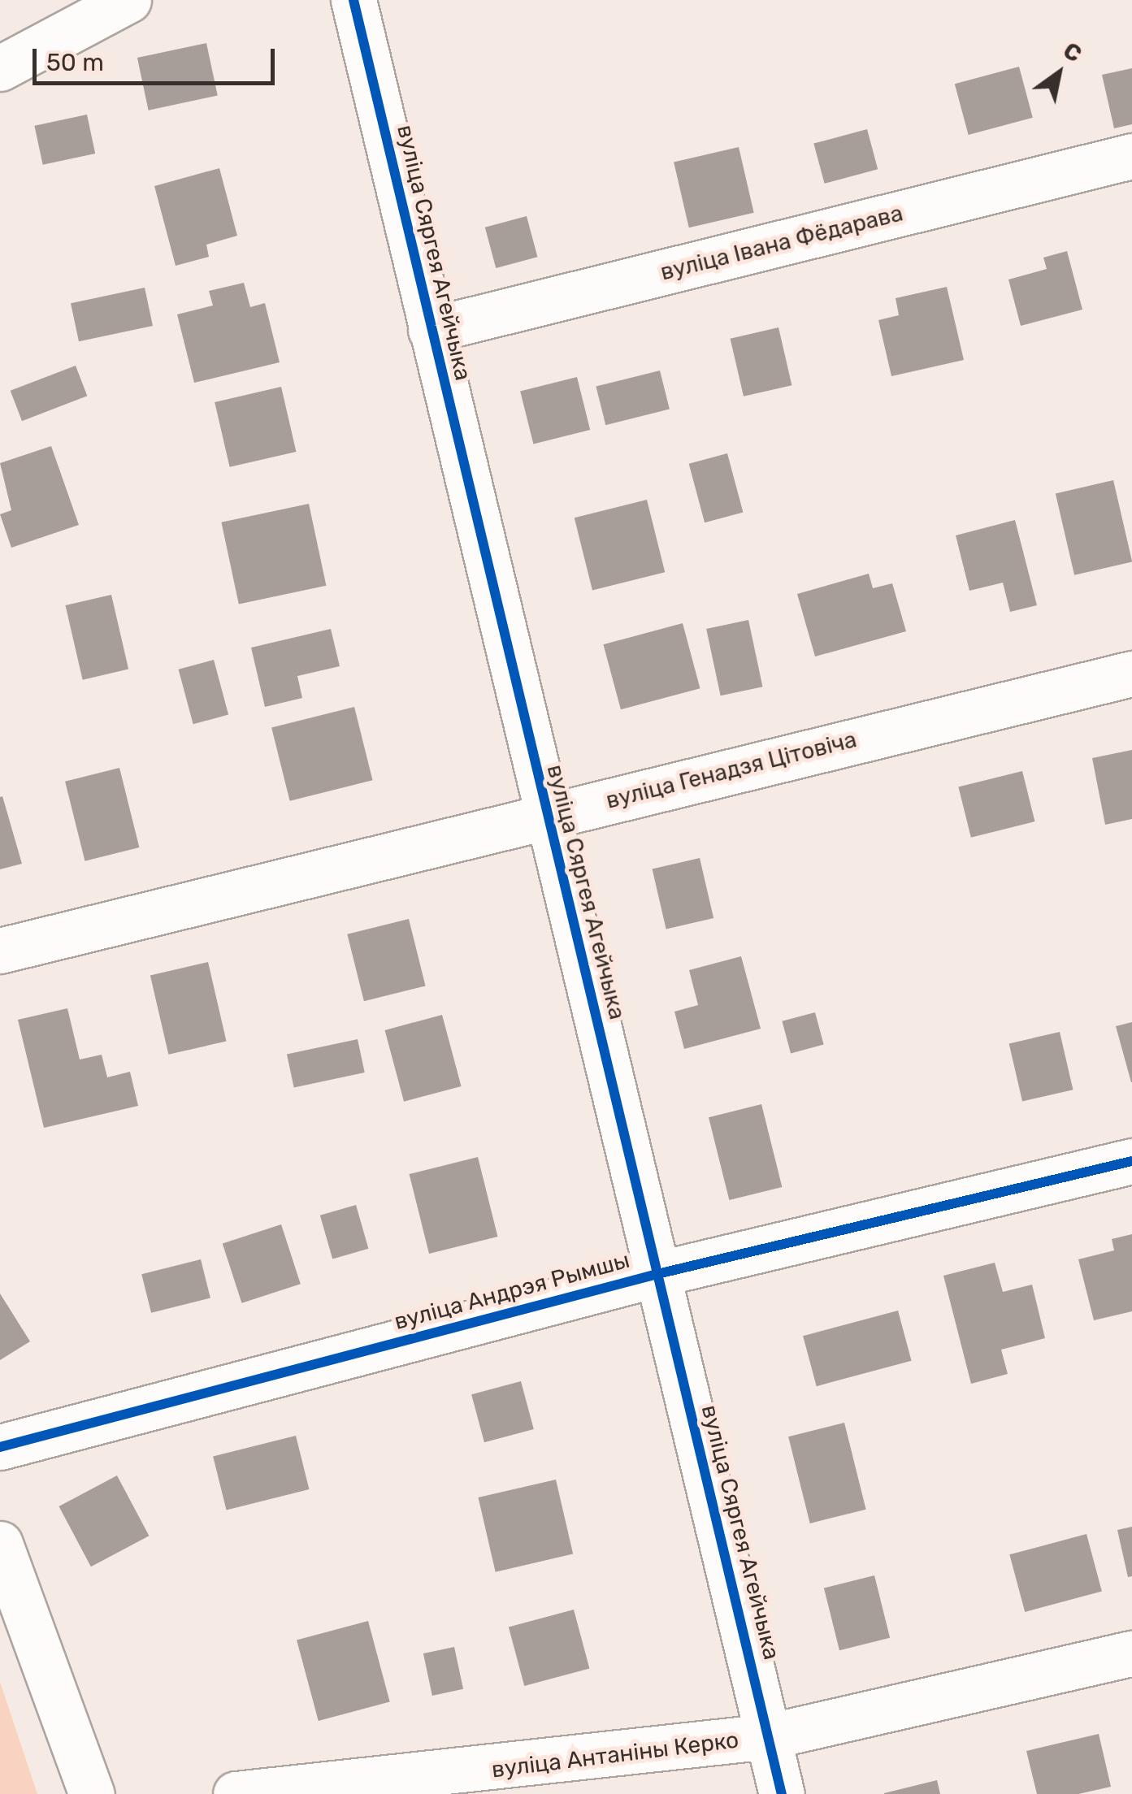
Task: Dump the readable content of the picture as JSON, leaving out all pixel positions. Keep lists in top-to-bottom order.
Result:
{
  "streets": {
    "street": [
      "вуліца Івана Фёдарава",
      "вуліца Сяргея Агейчыка",
      "вуліца Генадзя Цітовіча",
      "вуліца Андрэя Рымшы",
      "вуліца Антаніны Керко"
    ]
  },
  "crossings": [
    ["вуліца Івана Фёдарава", "вуліца Сяргея Агейчыка"],
    ["вуліца Сяргея Агейчыка", "вуліца Генадзя Цітовіча"],
    ["вуліца Сяргея Агейчыка", "вуліца Андрэя Рымшы"],
    ["вуліца Сяргея Агейчыка", "вуліца Антаніны Керко"]
  ],
  "scale_bar": "50 m",
  "north": "top right"
}
